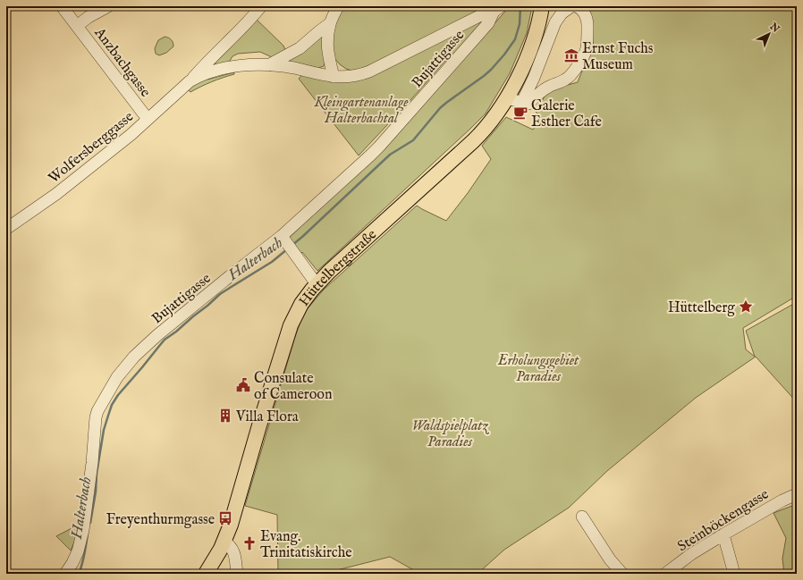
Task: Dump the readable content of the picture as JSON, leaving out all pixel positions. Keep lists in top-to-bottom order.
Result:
{
  "streets": {
    "main road": ["Hüttelbergstraße"],
    "street": [
      "Bujattigasse",
      "Anzbachgasse",
      "Wolfersberggasse",
      "Steinböckengasse"
    ]
  },
  "crossings": [
    ["Bujattigasse", "Wolfersberggasse"],
    ["Anzbachgasse", "Wolfersberggasse"]
  ],
  "water": ["Halterbach"],
  "parks": ["Kleingartenanlage Halterbachtal", "Erholungsgebiet Paradies", "Waldspielplatz Paradies"],
  "places": {
    "museum": ["Ernst Fuchs Museum"],
    "cafe": ["Galerie Esther Cafe"],
    "place": ["Hüttelberg"],
    "public building": ["Consulate of Cameroon"],
    "building": ["Villa Flora"],
    "bus stop": ["Freyenthurmgasse"],
    "church": ["Evang. Trinitatiskirche"]
  },
  "north": "top right"
}
